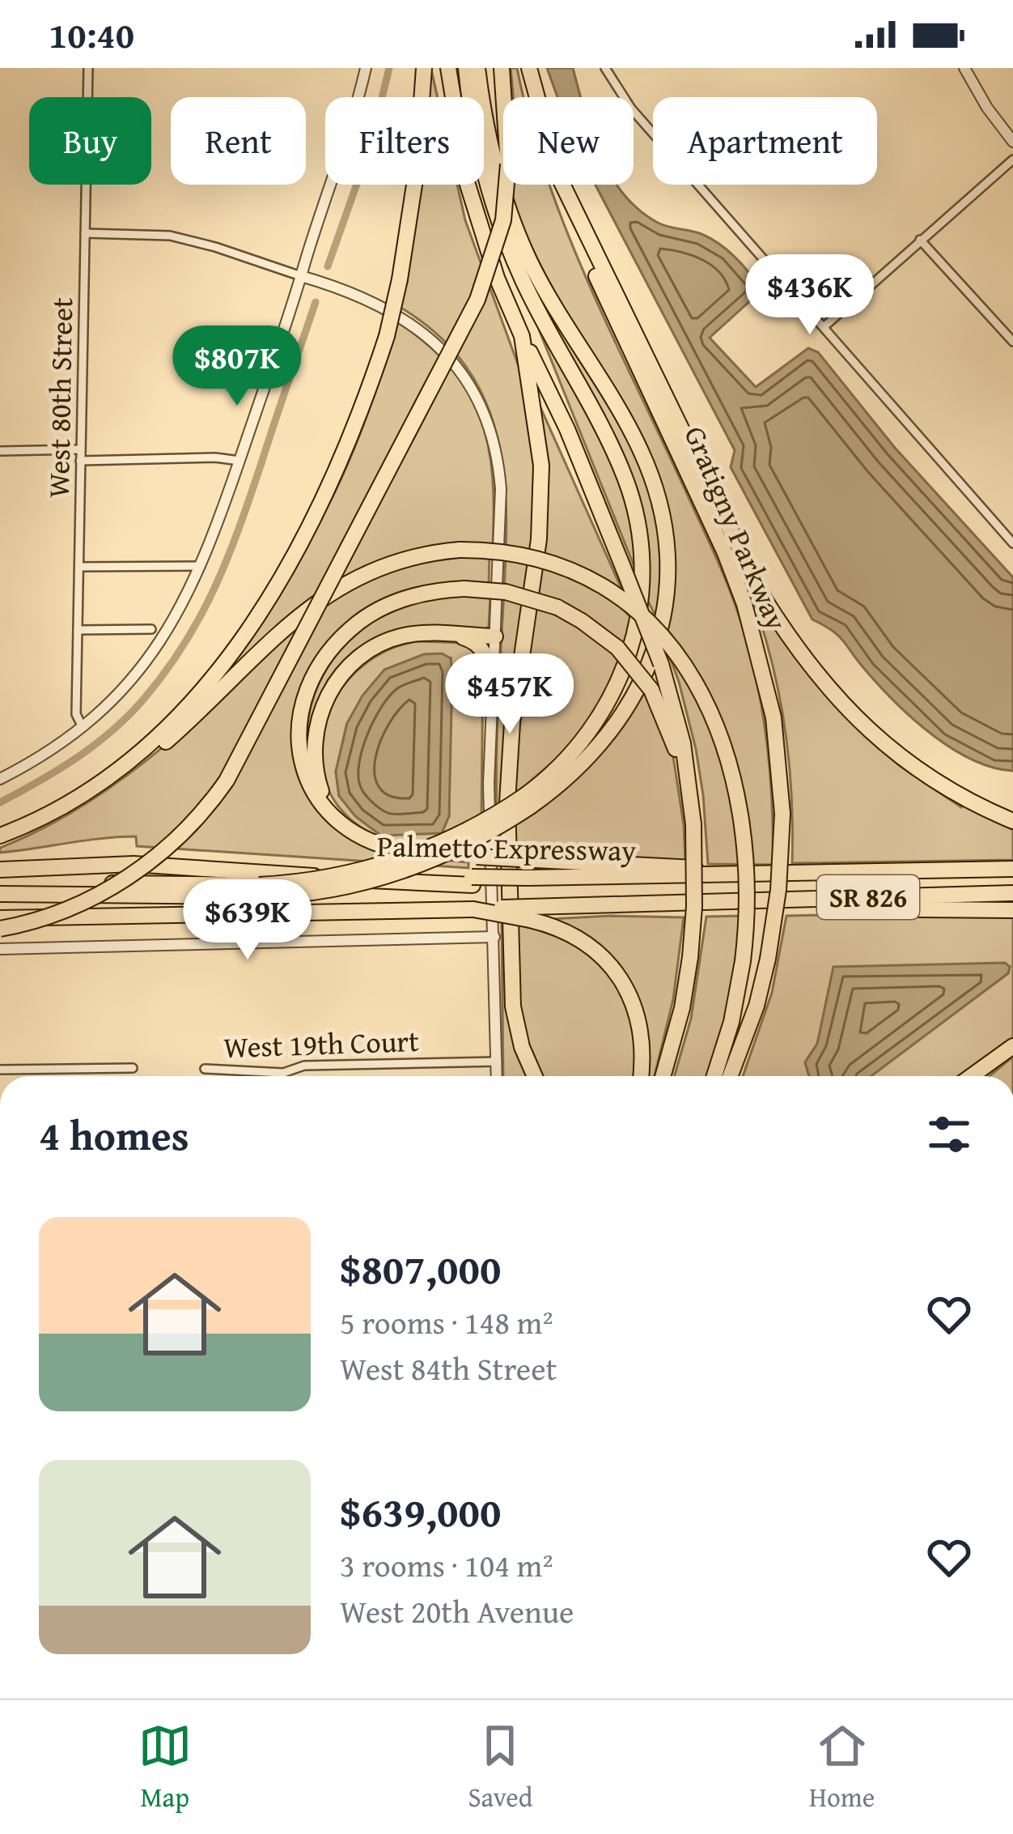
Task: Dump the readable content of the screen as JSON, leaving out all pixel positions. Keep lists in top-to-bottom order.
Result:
{
  "streets": {
    "highway": ["Gratigny Parkway", "Palmetto Expressway", "SR 826"],
    "street": ["West 80th Street", "West 19th Court"]
  },
  "page": {
    "status": "10:40",
    "chip": [
      "Buy",
      "Rent",
      "Filters",
      "New",
      "Apartment"
    ],
    "price": [
      "$436K",
      "$807K",
      "$457K",
      "$639K"
    ],
    "heading": "4 homes",
    "list": [
      {
        "name": "$807,000",
        "note": "5 rooms · 148 m² · West 84th Street"
      },
      {
        "name": "$639,000",
        "note": "3 rooms · 104 m² · West 20th Avenue"
      }
    ],
    "tabs": ["Map", "Saved", "Home"]
  }
}
